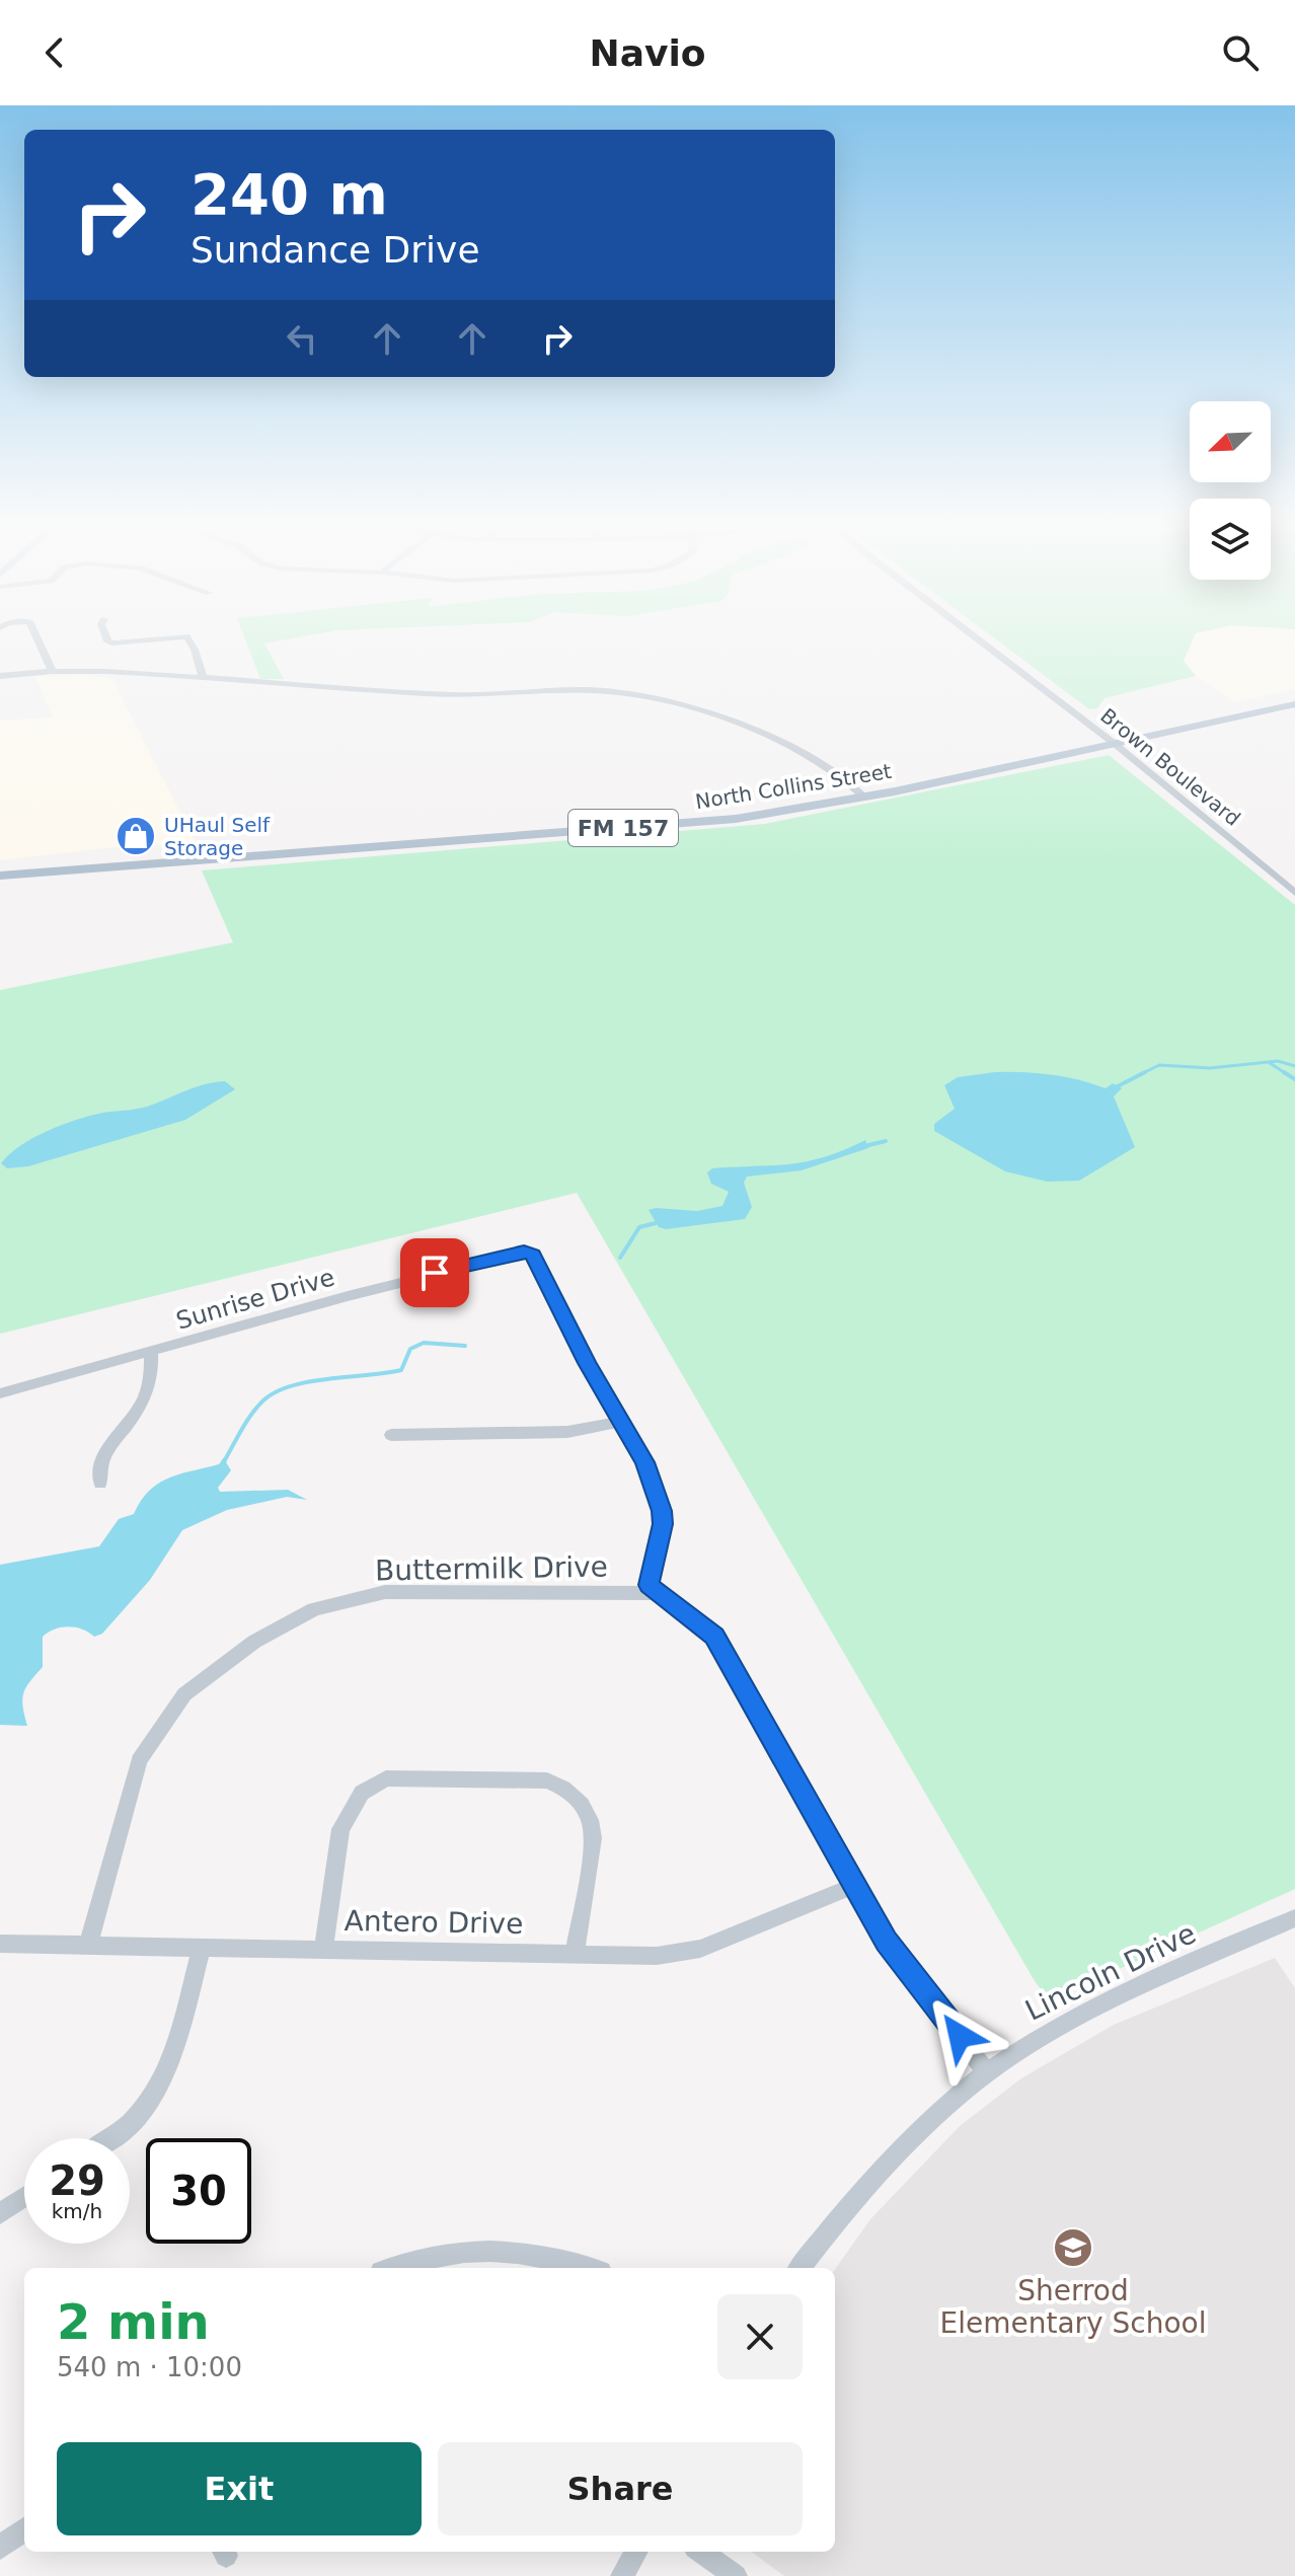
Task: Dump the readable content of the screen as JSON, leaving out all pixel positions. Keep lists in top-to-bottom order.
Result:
{
  "streets": {
    "main road": ["North Collins Street", "FM 157"],
    "street": [
      "Brown Boulevard",
      "Sunrise Drive",
      "Buttermilk Drive",
      "Antero Drive",
      "Lincoln Drive"
    ]
  },
  "crossings": [
    ["Brown Boulevard", "North Collins Street"],
    ["Buttermilk Drive", "Antero Drive"]
  ],
  "places": {
    "shop": ["UHaul Self Storage"],
    "school or university": ["Sherrod Elementary School"]
  },
  "north": "bottom left",
  "page": {
    "header": "Navio",
    "turn": ["240 m", "Sundance Drive"],
    "speed": "29 km/h",
    "limit": "30",
    "heading": ["2 min", "540 m · 10:00"],
    "buttons": ["Exit", "Share"]
  }
}
